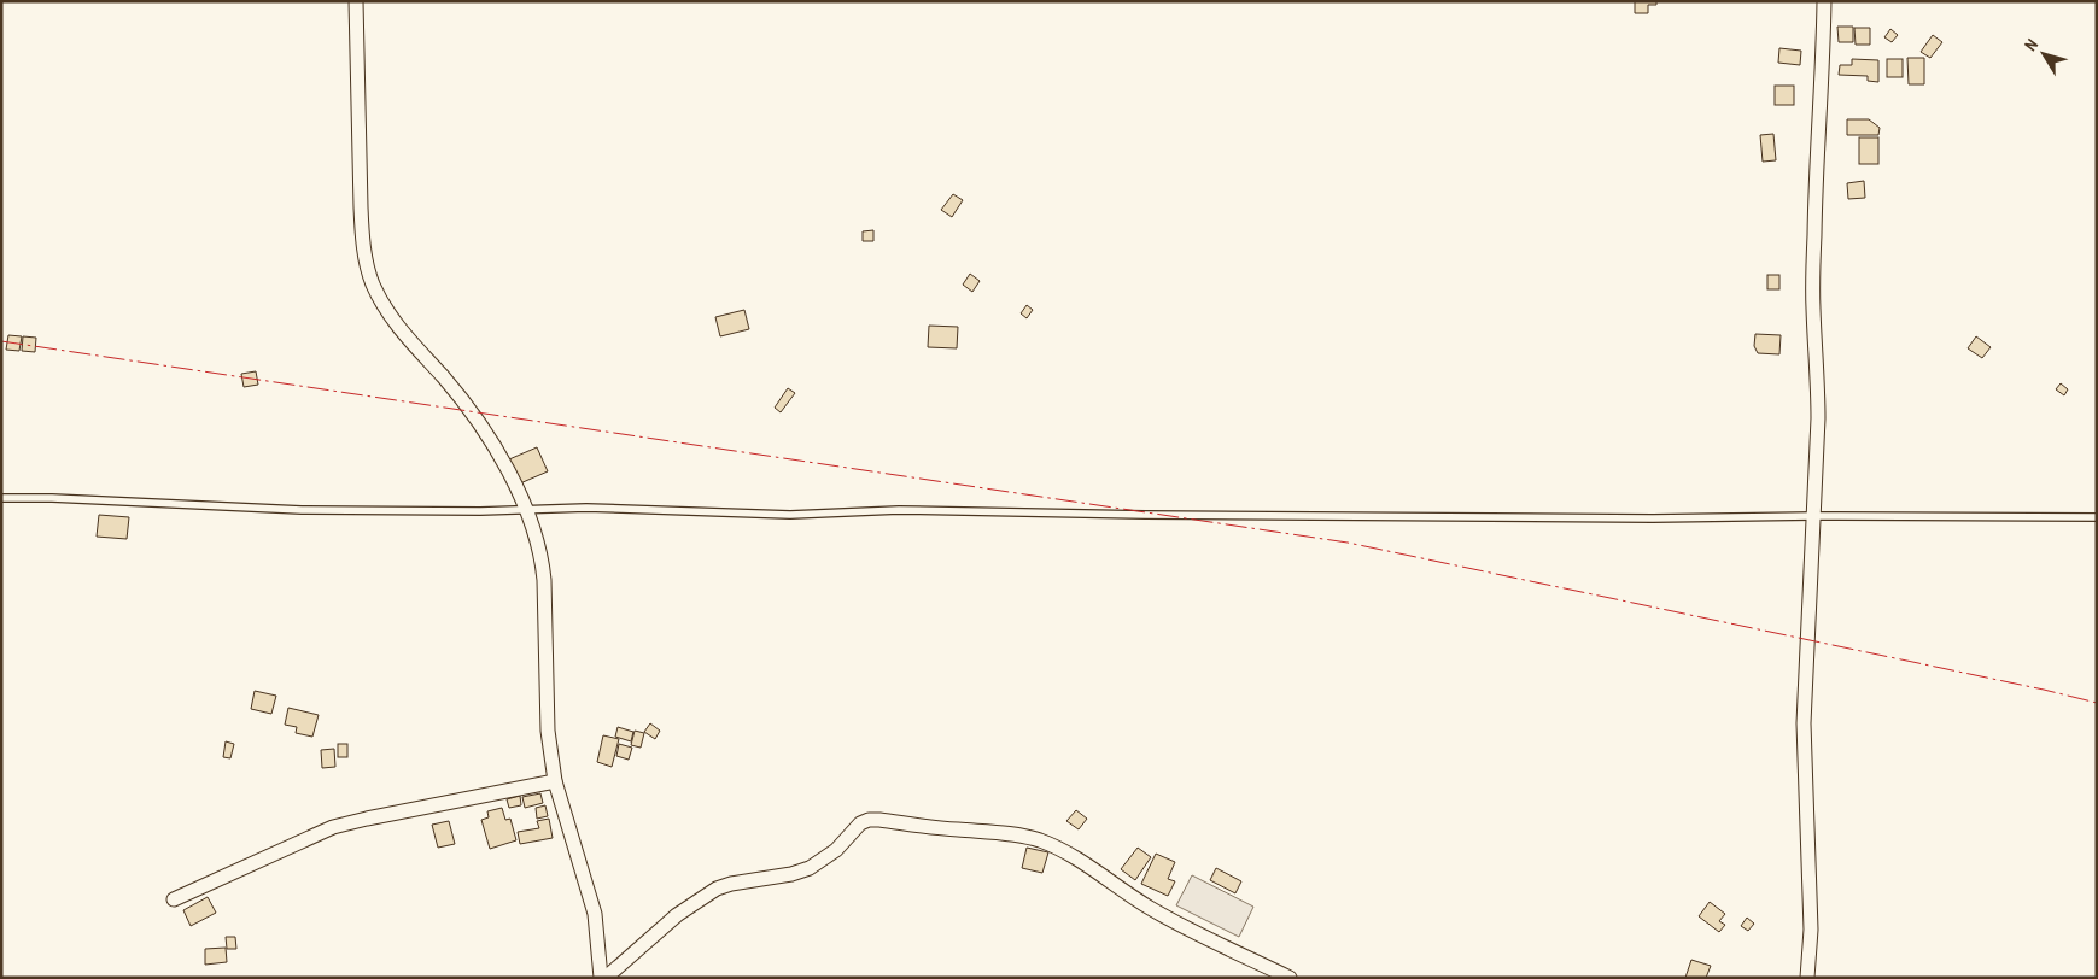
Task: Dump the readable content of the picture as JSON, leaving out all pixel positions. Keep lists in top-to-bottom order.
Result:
{
  "north": "top left"
}
